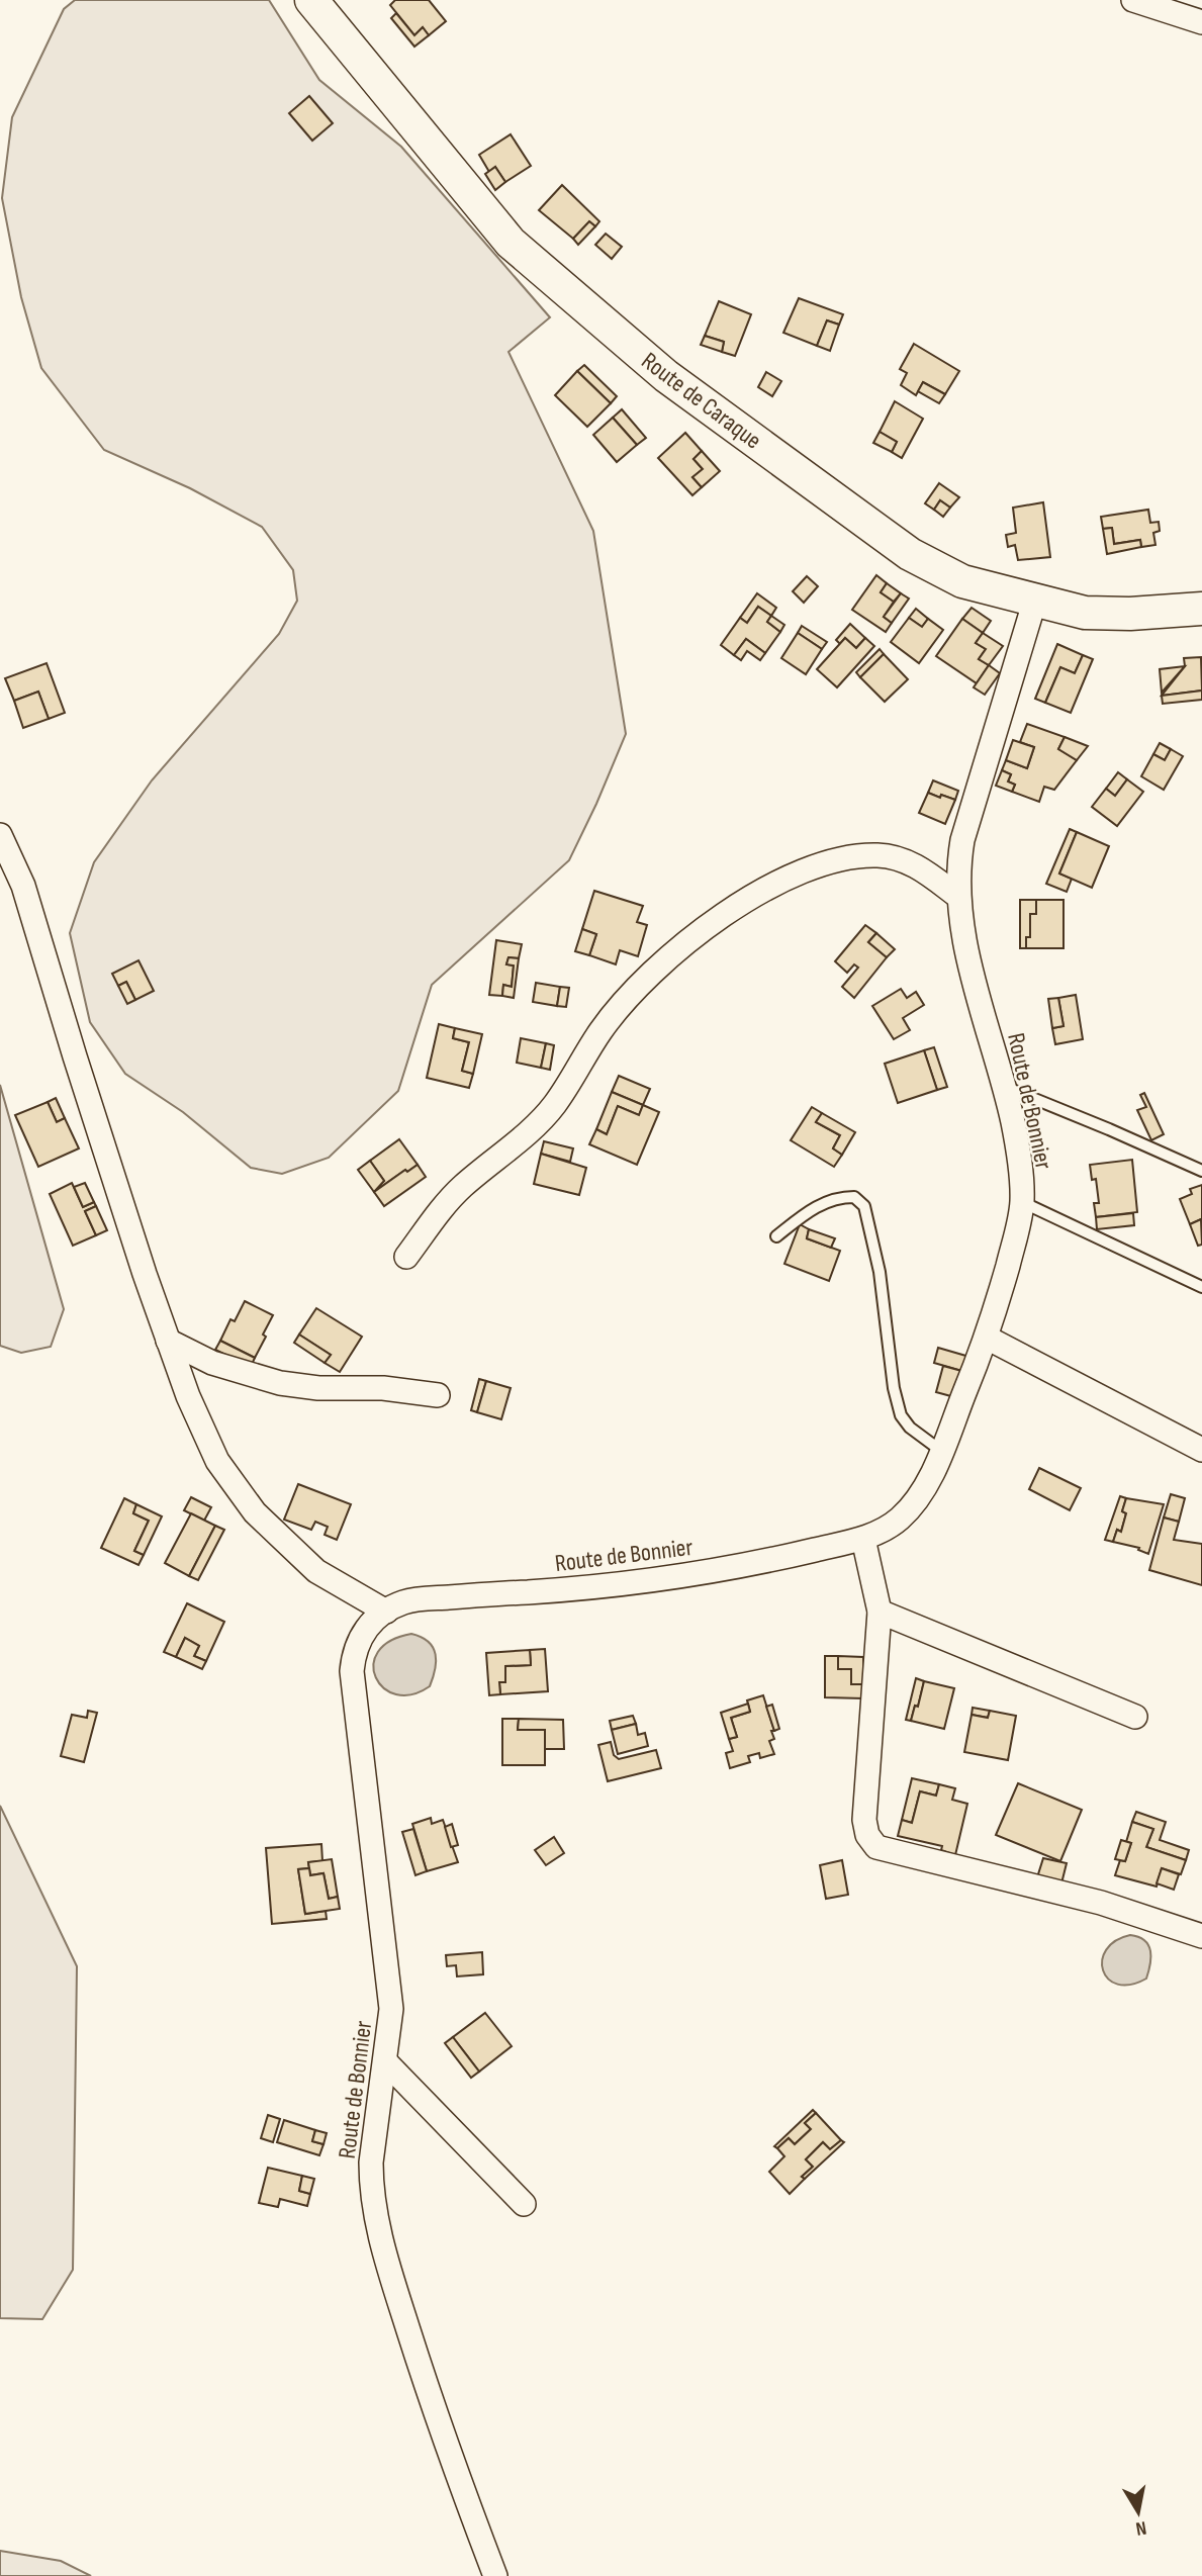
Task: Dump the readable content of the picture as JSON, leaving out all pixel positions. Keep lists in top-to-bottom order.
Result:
{
  "streets": {
    "street": ["Route de Caraque", "Route de Bonnier"]
  },
  "crossings": [
    ["Route de Caraque", "Route de Bonnier"]
  ],
  "north": "bottom"
}
